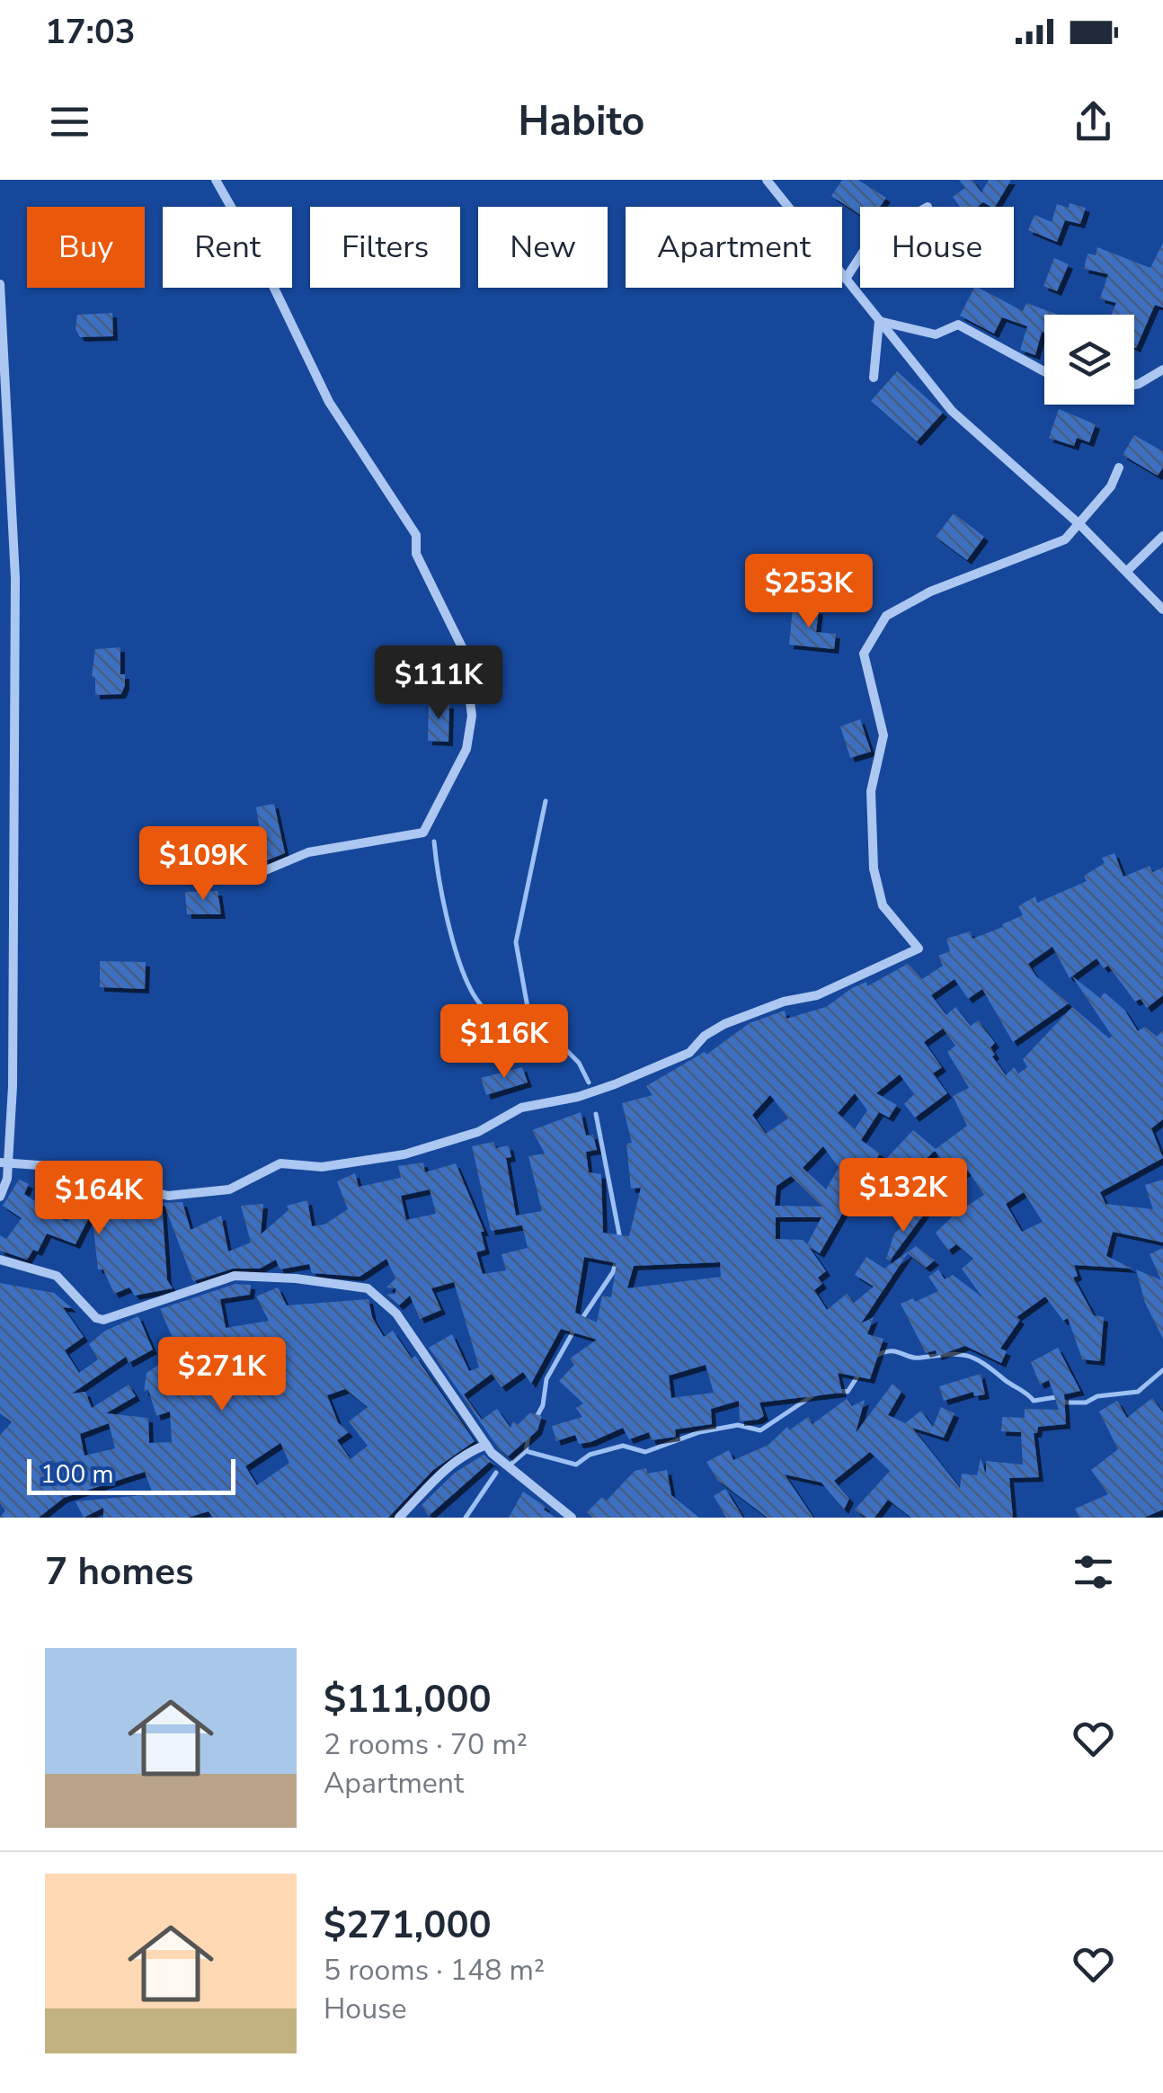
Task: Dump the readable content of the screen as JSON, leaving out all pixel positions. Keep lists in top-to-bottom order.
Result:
{
  "scale_bar": "100 m",
  "page": {
    "status": "17:03",
    "header": "Habito",
    "chip": [
      "Buy",
      "Rent",
      "Filters",
      "New",
      "Apartment",
      "House"
    ],
    "price": [
      "$253K",
      "$111K",
      "$109K",
      "$116K",
      "$132K",
      "$164K",
      "$271K"
    ],
    "scale": "100 m",
    "heading": "7 homes",
    "list": [
      {
        "name": "$111,000",
        "note": "2 rooms · 70 m² · Apartment"
      },
      {
        "name": "$271,000",
        "note": "5 rooms · 148 m² · House"
      }
    ]
  }
}
